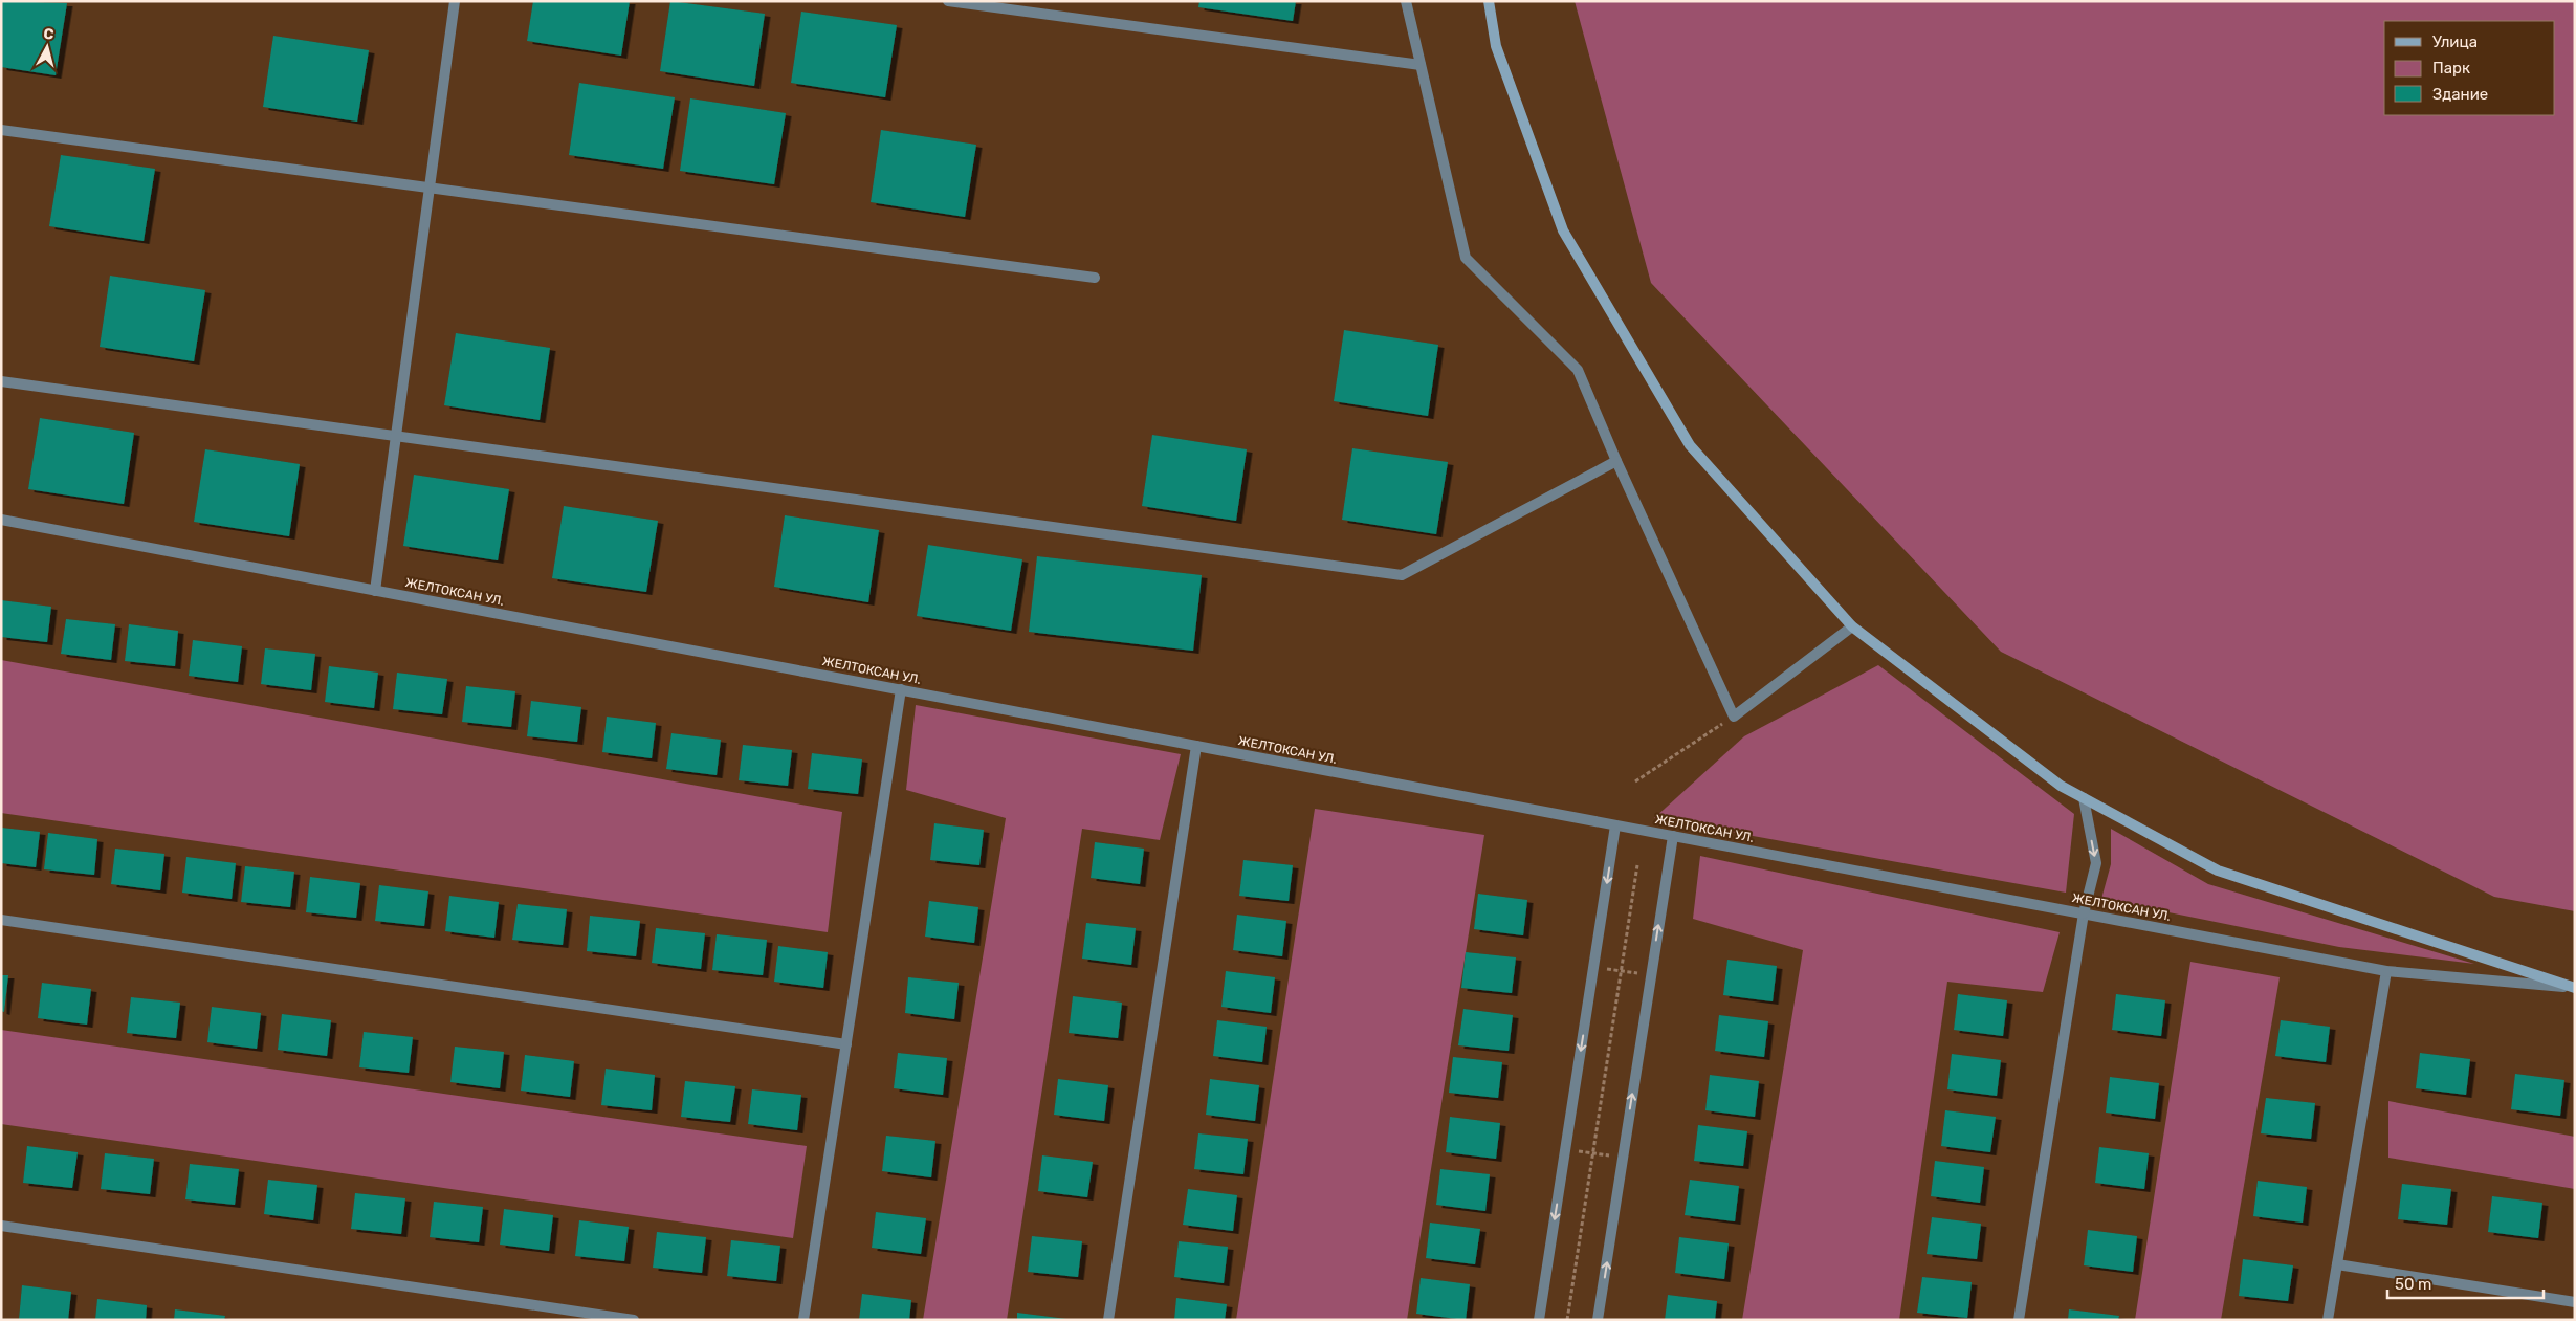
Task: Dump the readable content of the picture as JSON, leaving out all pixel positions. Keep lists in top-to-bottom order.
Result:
{
  "streets": {
    "street": ["ЖЕЛТОКСАН УЛ."]
  },
  "legend": ["Улица", "Парк", "Здание"],
  "scale_bar": "50 m",
  "north": "top"
}
